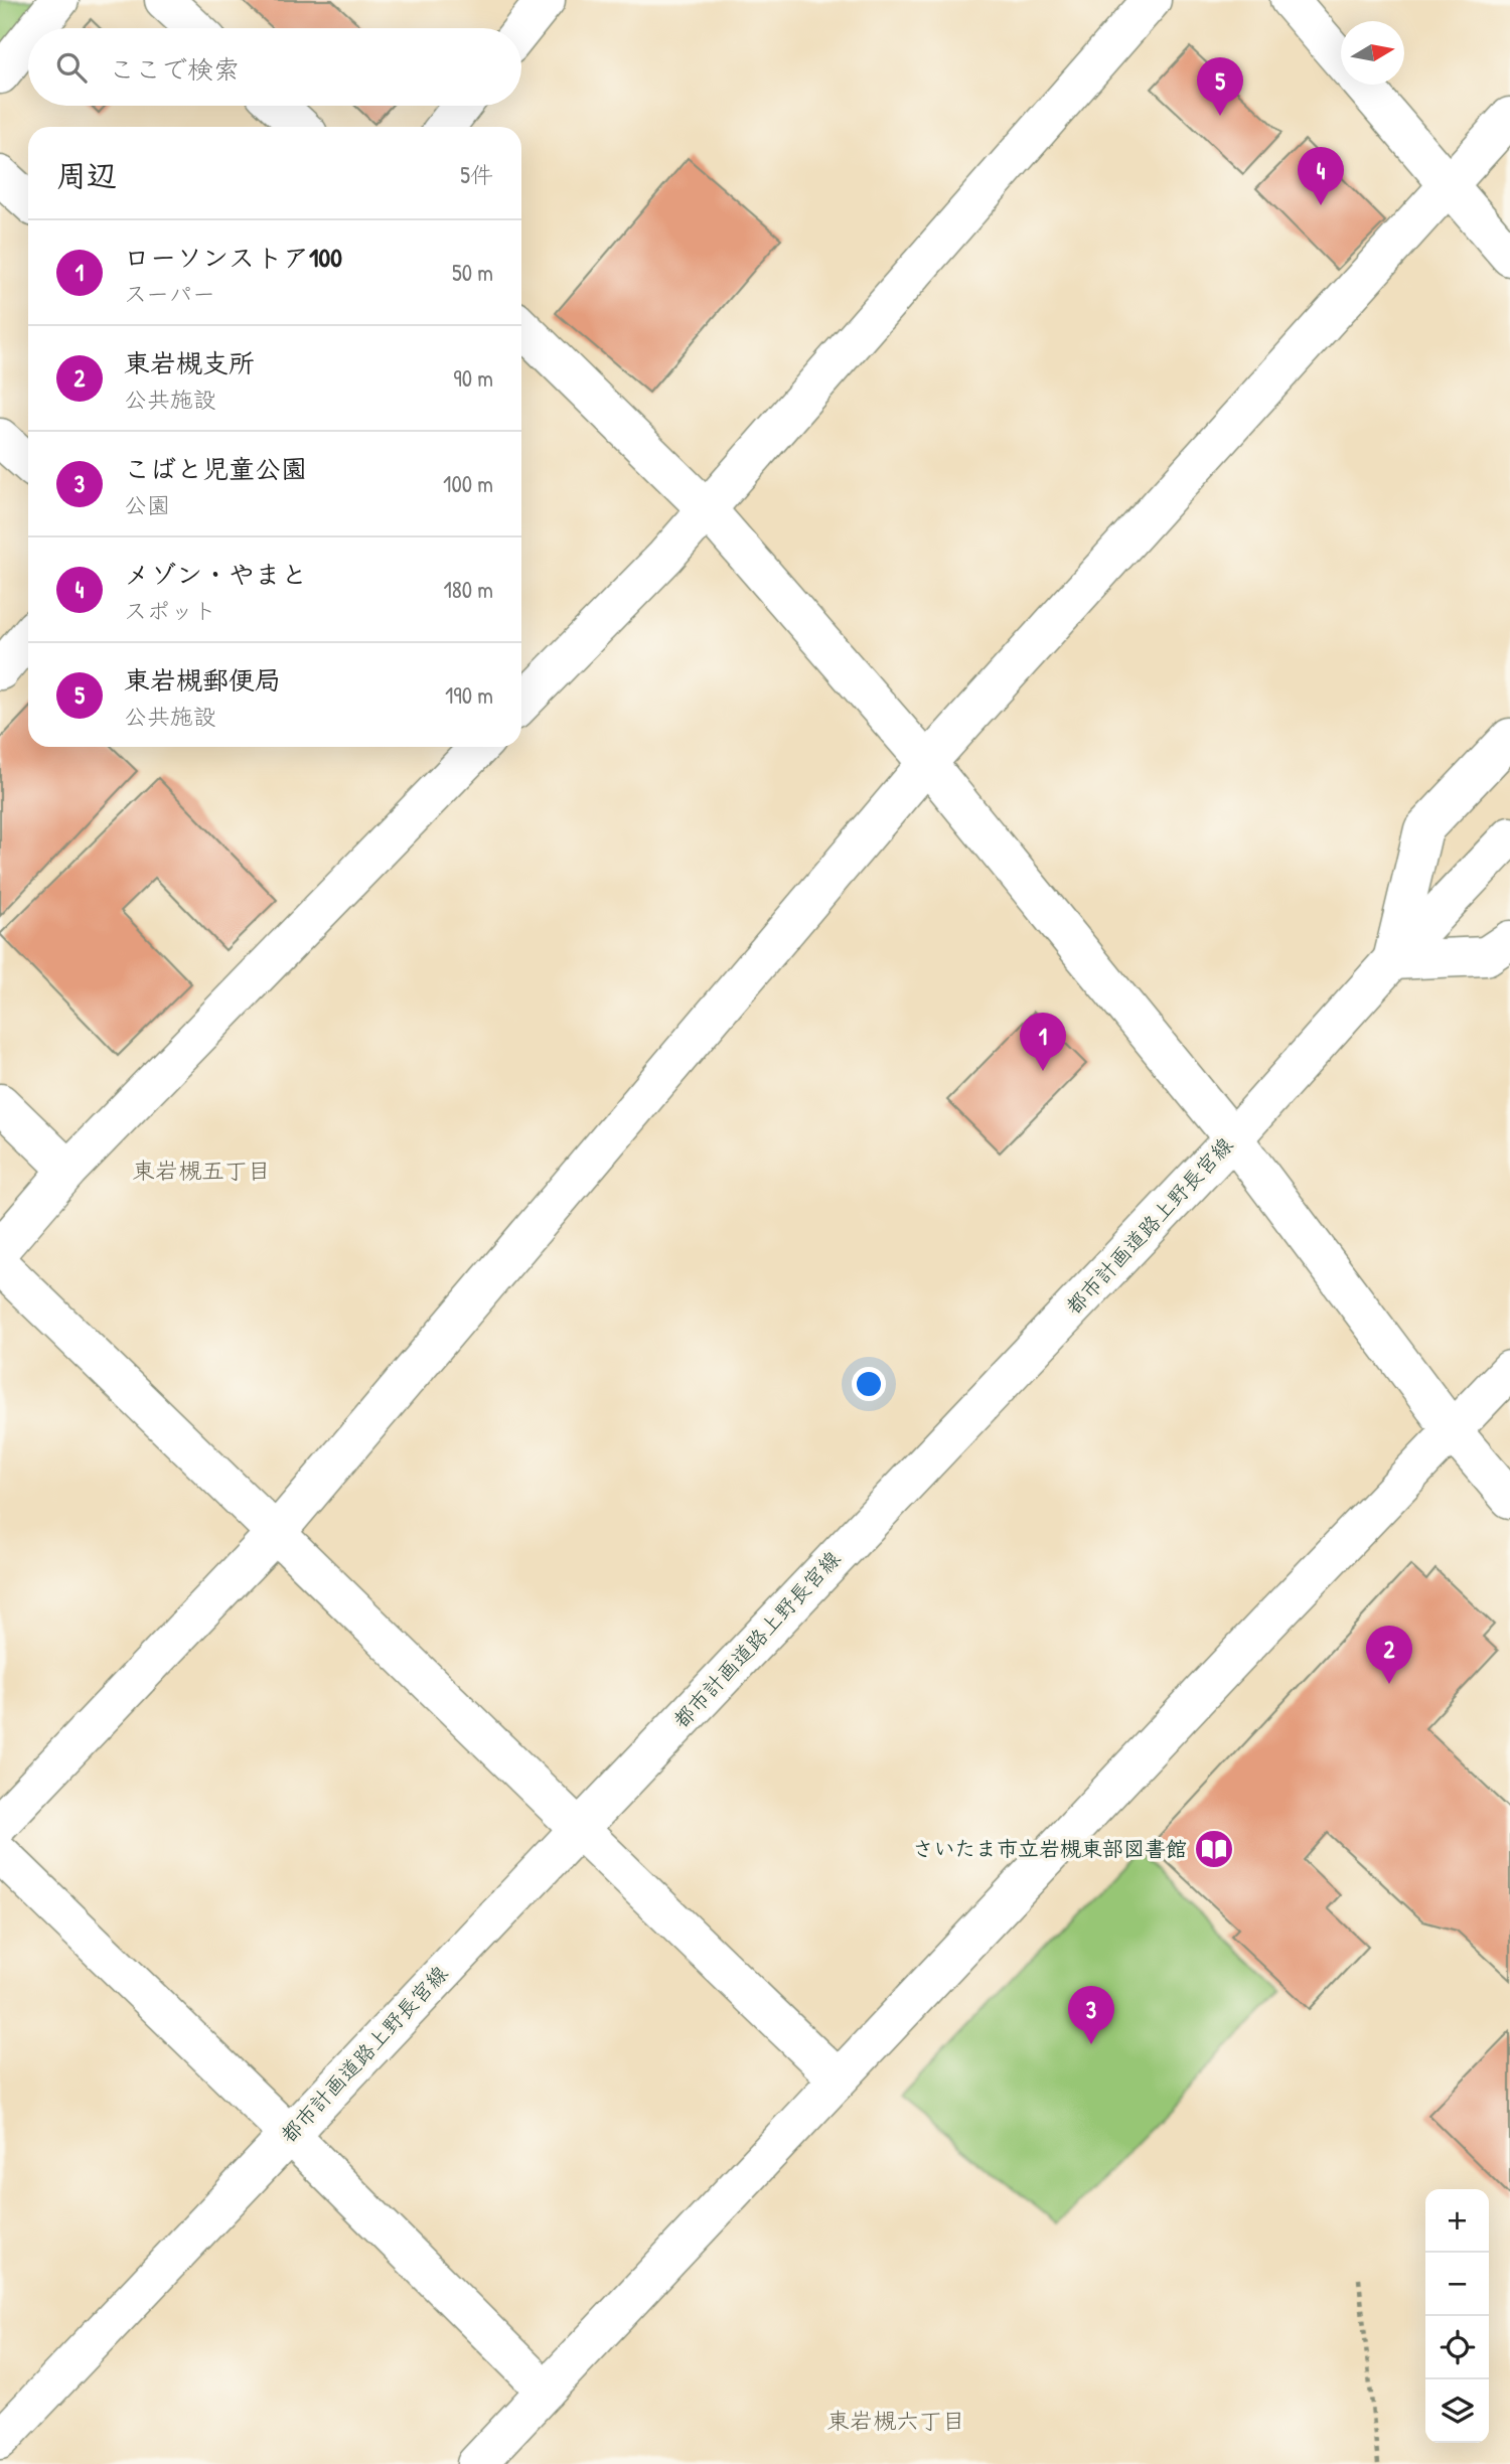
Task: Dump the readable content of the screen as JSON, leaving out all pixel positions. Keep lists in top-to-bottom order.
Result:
{
  "streets": {
    "street": ["都市計画道路上野長宮線"]
  },
  "districts": ["東岩槻五丁目", "東岩槻六丁目"],
  "places": {
    "library": ["さいたま市立岩槻東部図書館"]
  },
  "north": "right",
  "page": {
    "search": "ここで検索",
    "pins": [
      "5",
      "4",
      "1",
      "2",
      "3"
    ],
    "heading": ["周辺", "5件"],
    "list": [
      {
        "mark": "1",
        "name": "ローソンストア100",
        "note": "スーパー",
        "value": "50 m"
      },
      {
        "mark": "2",
        "name": "東岩槻支所",
        "note": "公共施設",
        "value": "90 m"
      },
      {
        "mark": "3",
        "name": "こばと児童公園",
        "note": "公園",
        "value": "100 m"
      },
      {
        "mark": "4",
        "name": "メゾン・やまと",
        "note": "スポット",
        "value": "180 m"
      },
      {
        "mark": "5",
        "name": "東岩槻郵便局",
        "note": "公共施設",
        "value": "190 m"
      }
    ],
    "map_buttons": ["+", "−"]
  }
}
